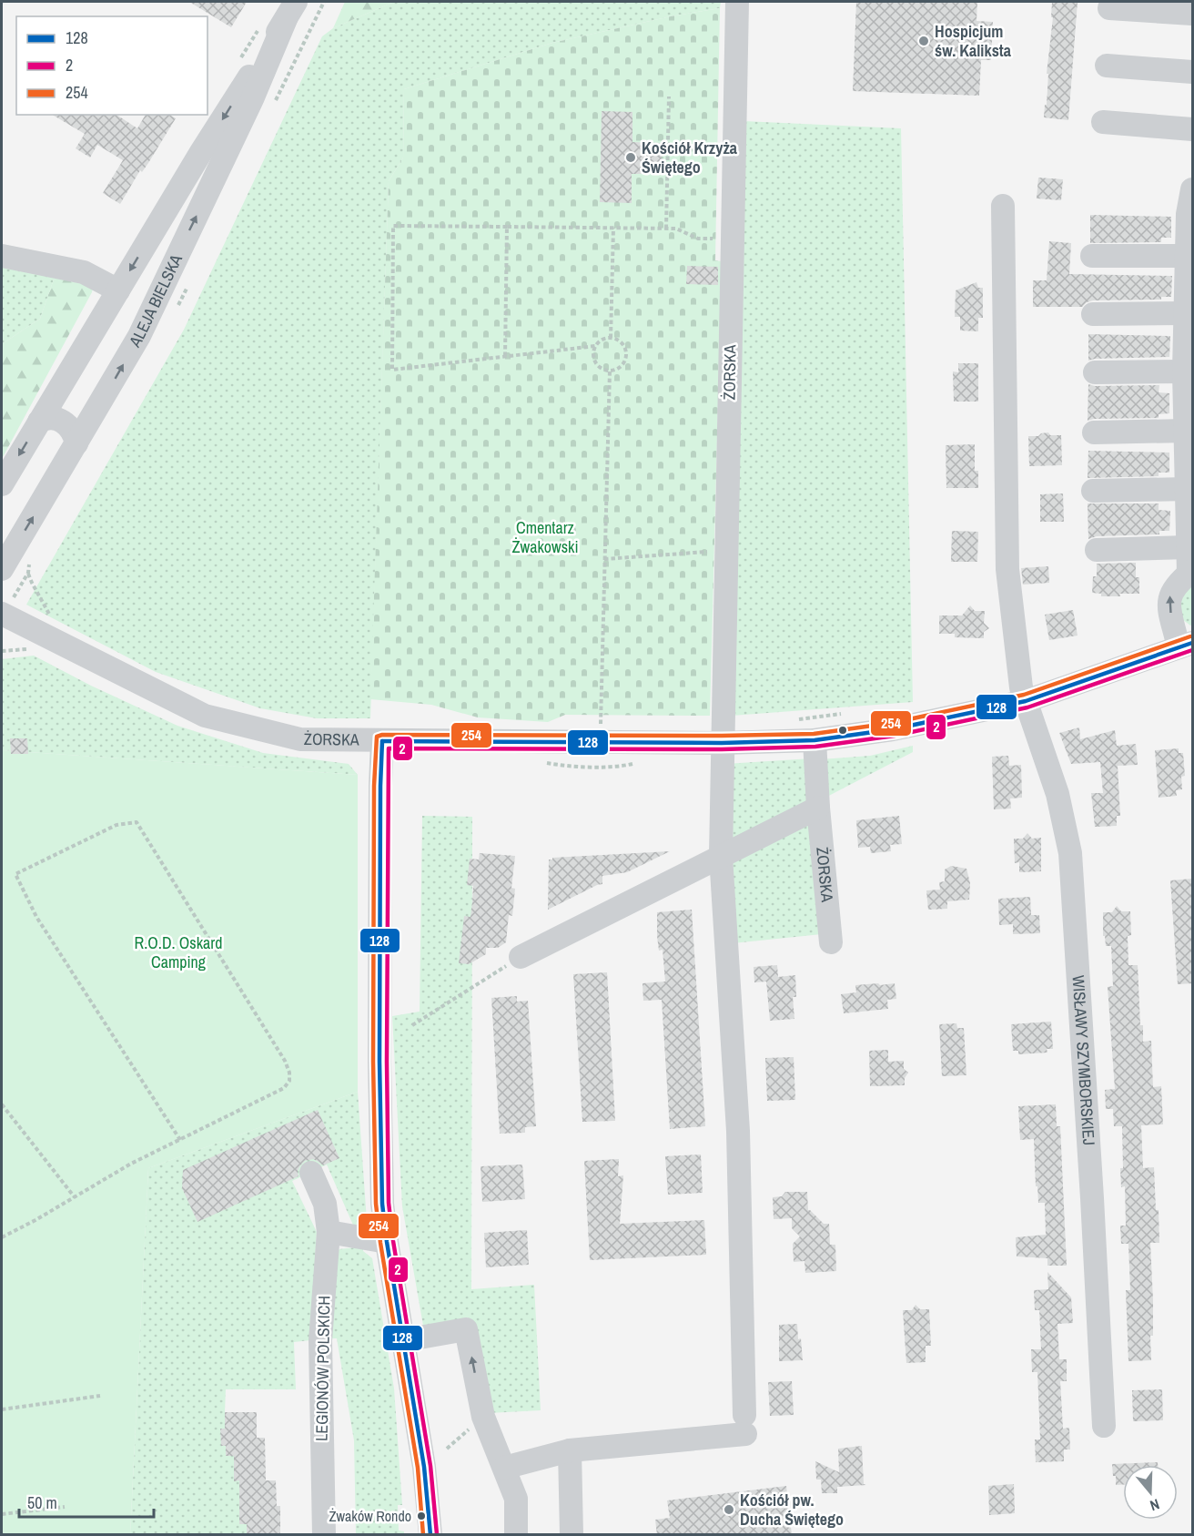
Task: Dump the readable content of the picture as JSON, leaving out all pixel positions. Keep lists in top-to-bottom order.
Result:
{
  "streets": {
    "street": [
      "ALEJA BIELSKA",
      "ŻORSKA",
      "WISŁAWY SZYMBORSKIEJ",
      "LEGIONÓW POLSKICH"
    ]
  },
  "crossings": [
    ["ŻORSKA", "WISŁAWY SZYMBORSKIEJ"]
  ],
  "parks": ["Cmentarz Żwakowski", "R.O.D. Oskard Camping"],
  "places": [
    "Hospicjum św. Kaliksta",
    "Kościół Krzyża Świętego",
    "Kościół pw. Ducha Świętego",
    "Żwaków Rondo"
  ],
  "lines": ["transit line 254", "transit line 128", "transit line 2"],
  "legend": ["128", "2", "254"],
  "scale_bar": "50 m",
  "north": "bottom"
}
